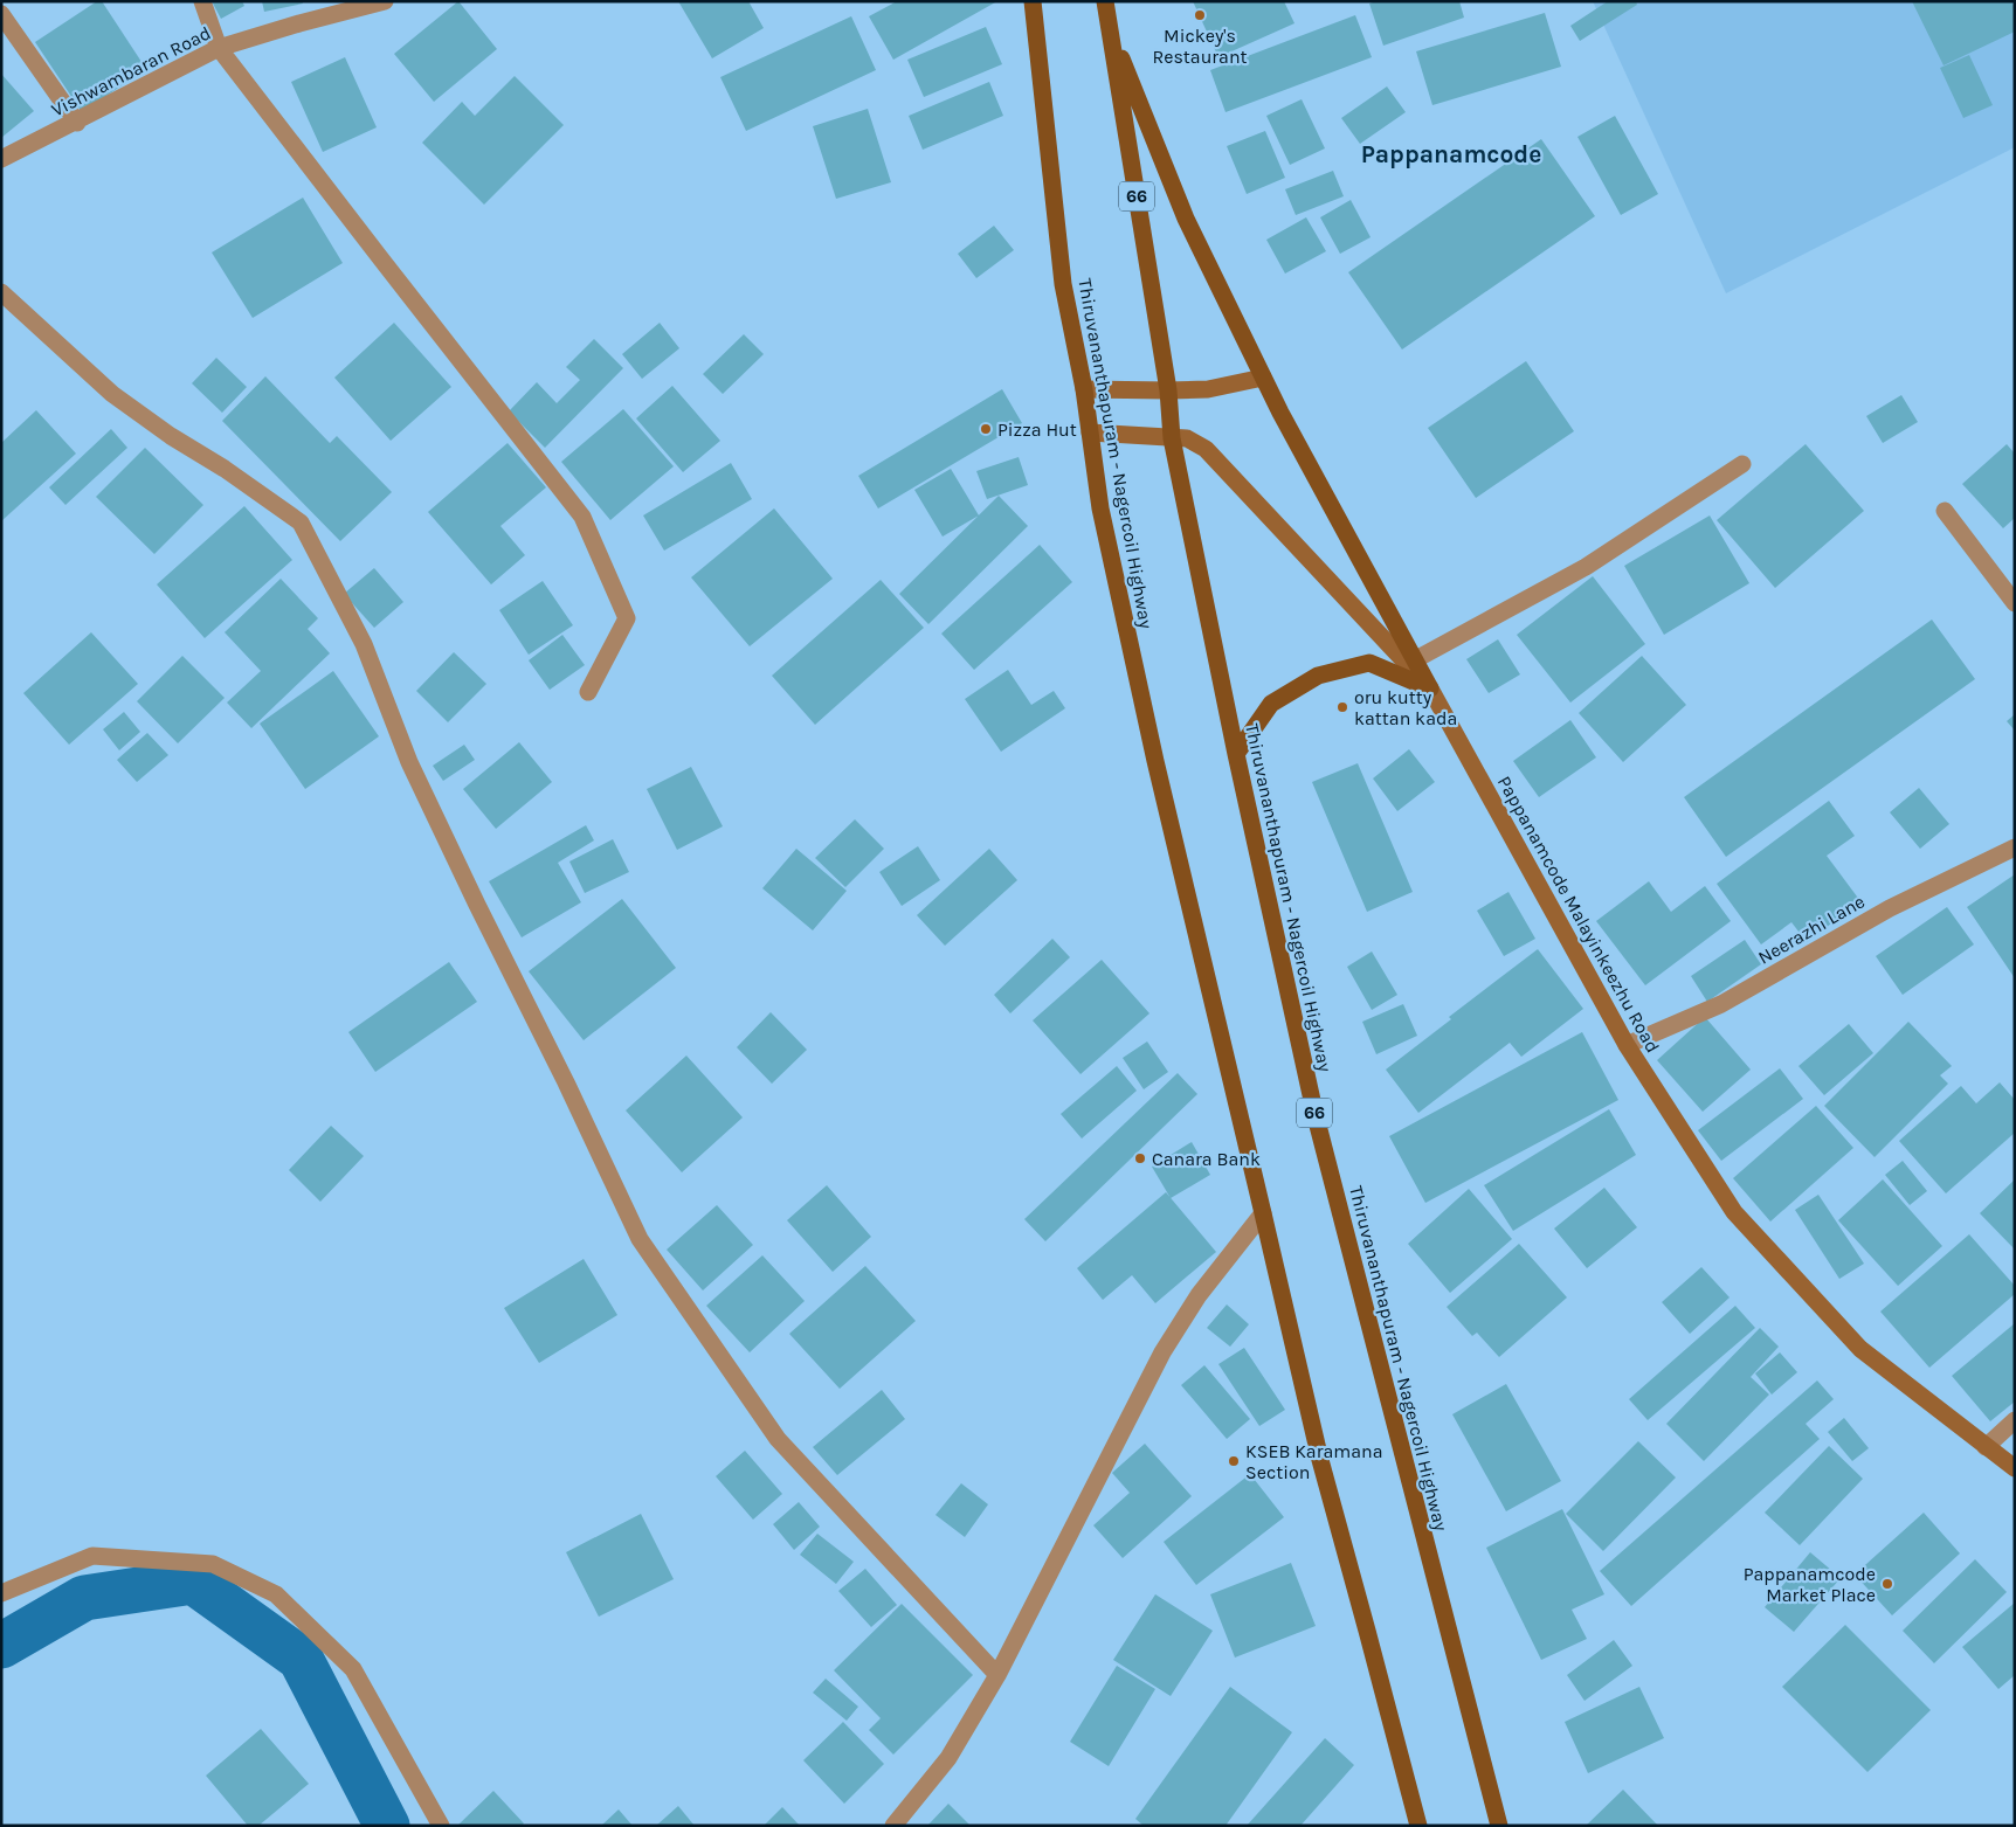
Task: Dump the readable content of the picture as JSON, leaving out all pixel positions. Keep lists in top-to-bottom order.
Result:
{
  "streets": {
    "main road": ["66", "Thiruvananthapuram - Nagercoil Highway", "Pappanamcode Malayinkeezhu Road"],
    "street": ["Vishwambaran Road", "Neerazhi Lane"]
  },
  "crossings": [
    ["Thiruvananthapuram - Nagercoil Highway", "Pappanamcode Malayinkeezhu Road"],
    ["Pappanamcode Malayinkeezhu Road", "Neerazhi Lane"]
  ],
  "districts": ["Pappanamcode"],
  "places": [
    "Mickey's Restaurant",
    "Pizza Hut",
    "oru kutty kattan kada",
    "Canara Bank",
    "KSEB Karamana Section",
    "Pappanamcode Market Place"
  ]
}
